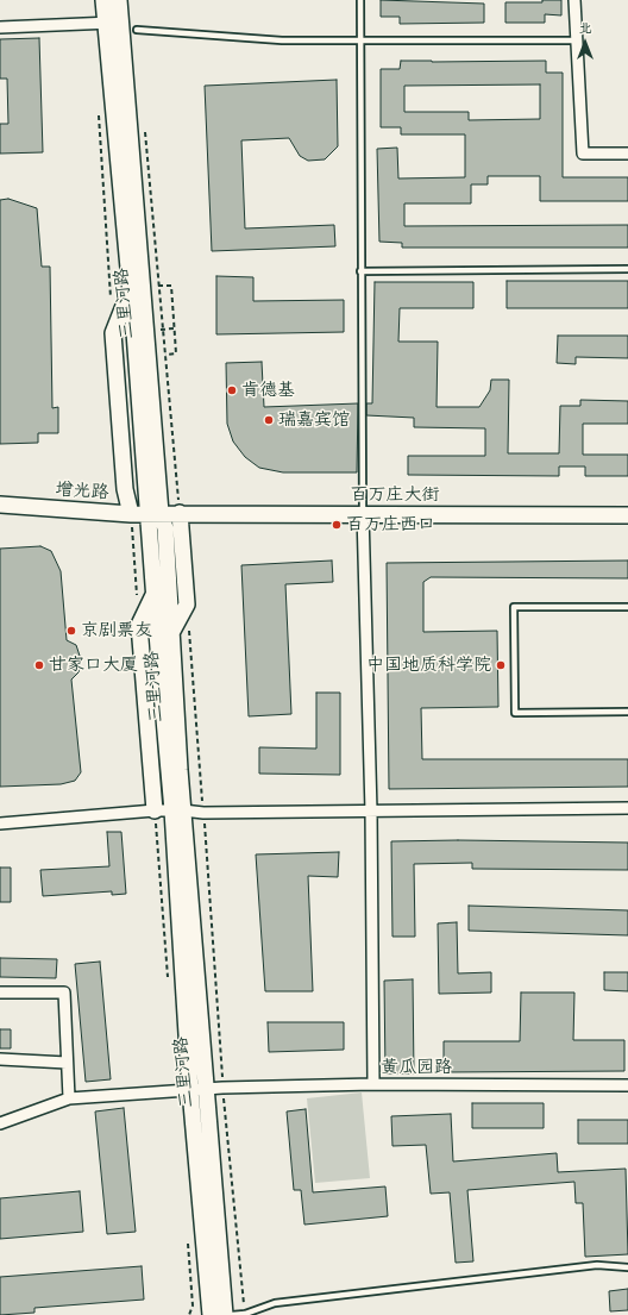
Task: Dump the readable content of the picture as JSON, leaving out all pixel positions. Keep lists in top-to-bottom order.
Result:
{
  "streets": {
    "main road": ["三里河路", "增光路", "百万庄大街"],
    "street": ["黄瓜园路"]
  },
  "crossings": [
    ["三里河路", "增光路"],
    ["三里河路", "百万庄大街"],
    ["三里河路", "黄瓜园路"],
    ["增光路", "百万庄大街"]
  ],
  "places": [
    "肯德基",
    "瑞嘉宾馆",
    "百万庄西口",
    "京剧票友",
    "甘家口大厦",
    "中国地质科学院"
  ],
  "north": "top"
}
